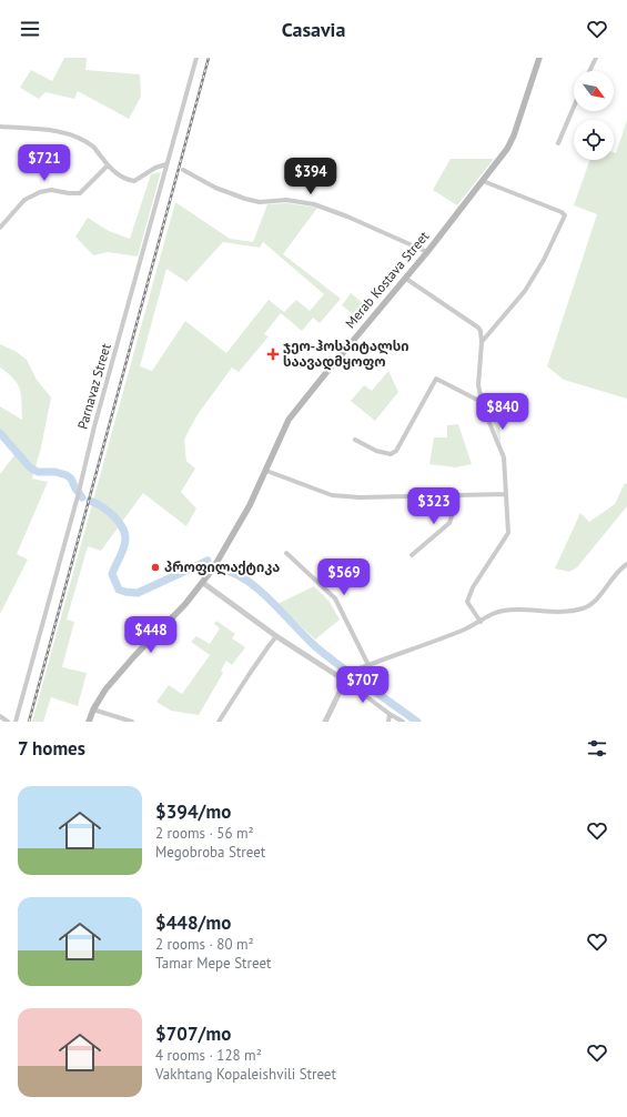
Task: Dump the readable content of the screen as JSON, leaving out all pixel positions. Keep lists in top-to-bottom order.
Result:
{
  "streets": {
    "main road": ["Merab Kostava Street"],
    "street": ["Parnavaz Street"]
  },
  "places": {
    "health": ["ჯეო-ჰოსპიტალსი საავადმყოფო"],
    "other": ["პროფილაქტიკა"]
  },
  "north": "bottom right",
  "page": {
    "header": "Casavia",
    "price": [
      "$721",
      "$394",
      "$840",
      "$323",
      "$569",
      "$448",
      "$707"
    ],
    "heading": "7 homes",
    "list": [
      {
        "name": "$394/mo",
        "note": "2 rooms · 56 m² · Megobroba Street"
      },
      {
        "name": "$448/mo",
        "note": "2 rooms · 80 m² · Tamar Mepe Street"
      },
      {
        "name": "$707/mo",
        "note": "4 rooms · 128 m² · Vakhtang Kopaleishvili Street"
      }
    ]
  }
}
